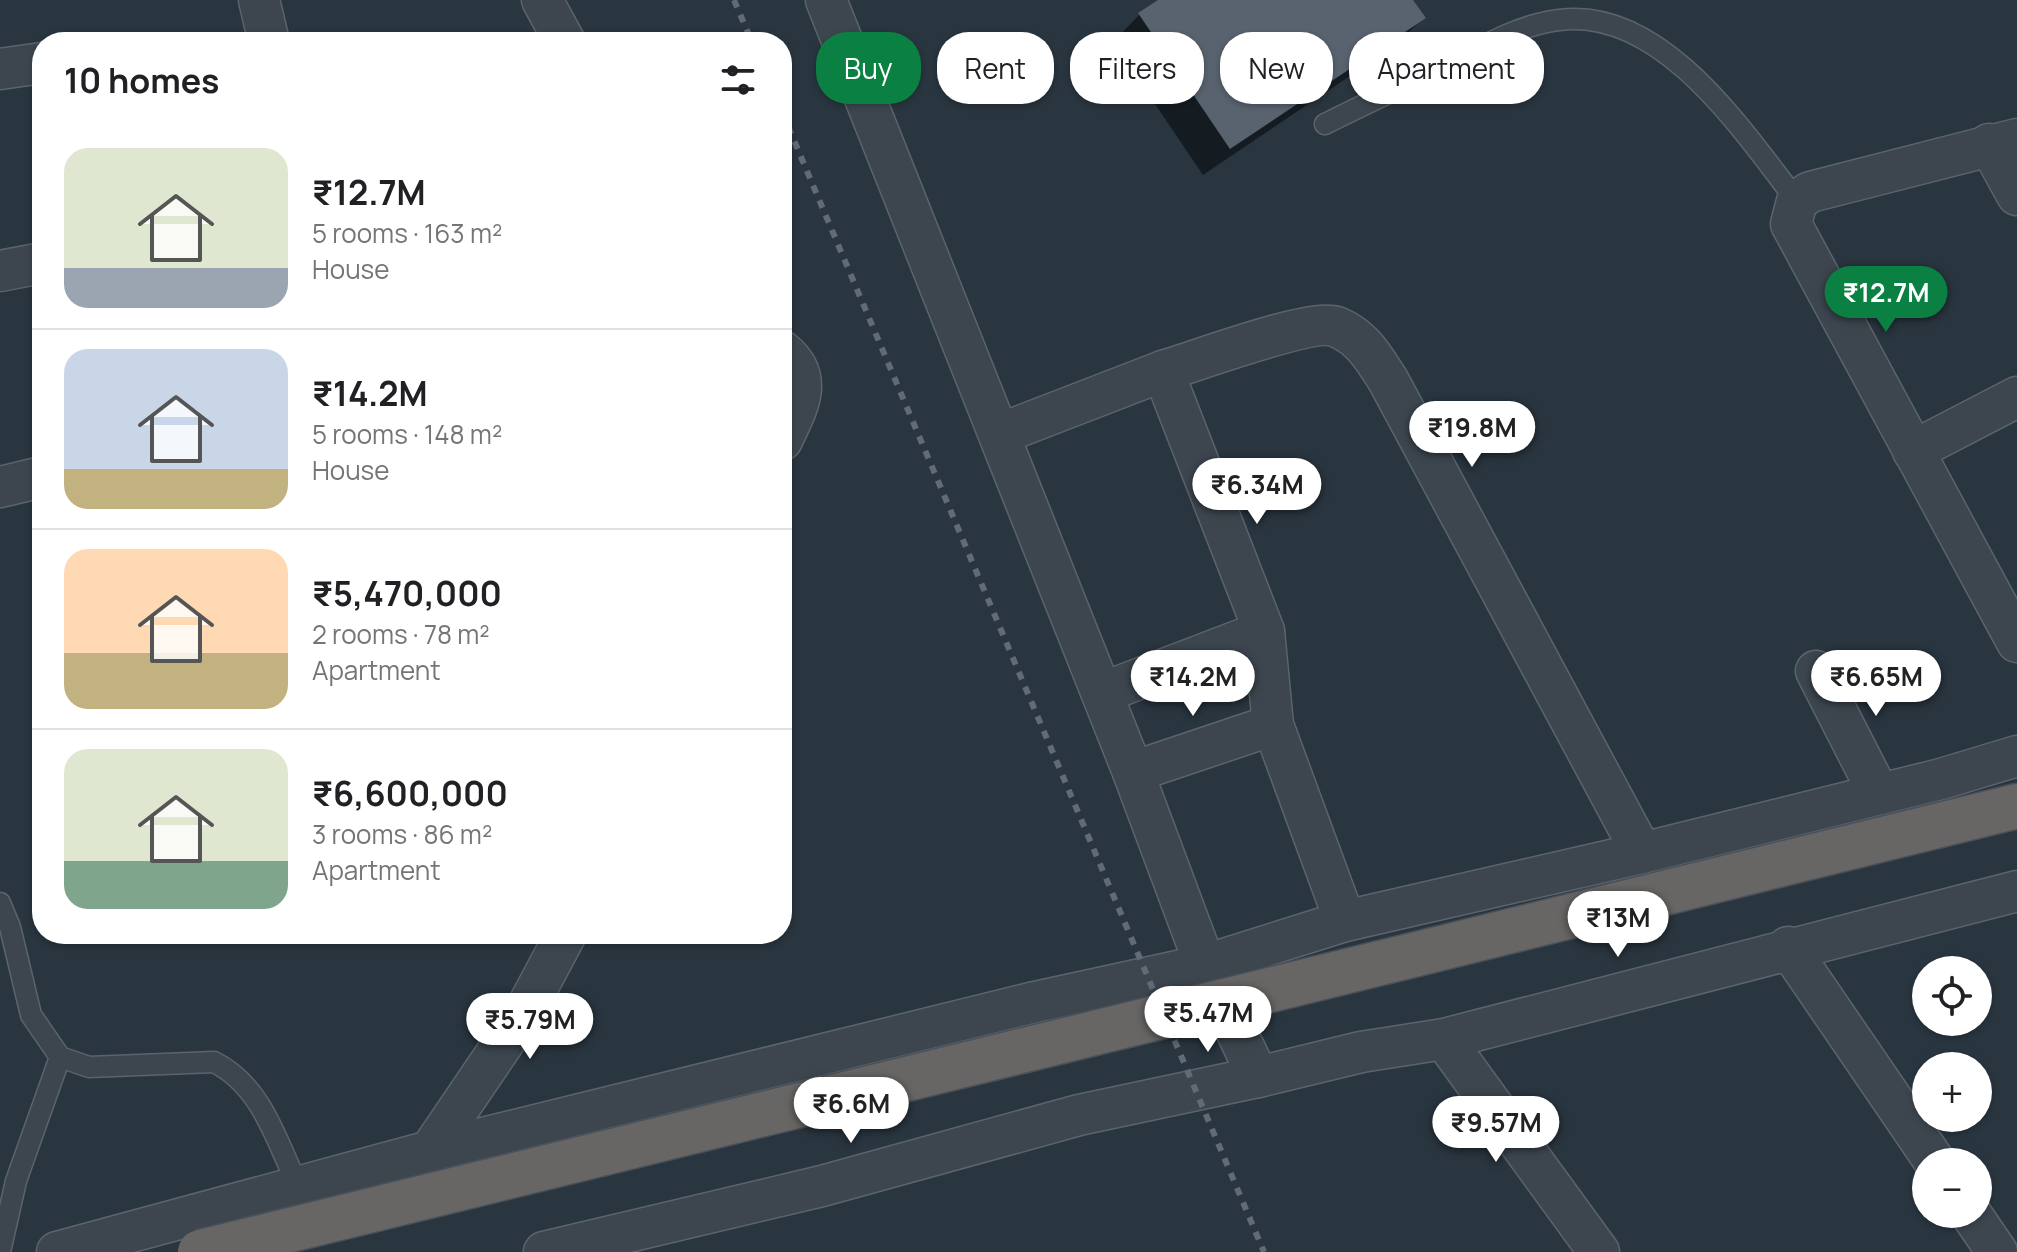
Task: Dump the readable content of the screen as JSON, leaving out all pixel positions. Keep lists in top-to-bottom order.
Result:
{
  "page": {
    "chip": [
      "Buy",
      "Rent",
      "Filters",
      "New",
      "Apartment"
    ],
    "heading": "10 homes",
    "list": [
      {
        "name": "₹12.7M",
        "note": "5 rooms · 163 m² · House"
      },
      {
        "name": "₹14.2M",
        "note": "5 rooms · 148 m² · House"
      },
      {
        "name": "₹5,470,000",
        "note": "2 rooms · 78 m² · Apartment"
      },
      {
        "name": "₹6,600,000",
        "note": "3 rooms · 86 m² · Apartment"
      }
    ],
    "price": [
      "₹12.7M",
      "₹19.8M",
      "₹6.34M",
      "₹14.2M",
      "₹6.65M",
      "₹13M",
      "₹5.47M",
      "₹5.79M",
      "₹6.6M",
      "₹9.57M"
    ],
    "map_buttons": ["+", "−"]
  }
}
